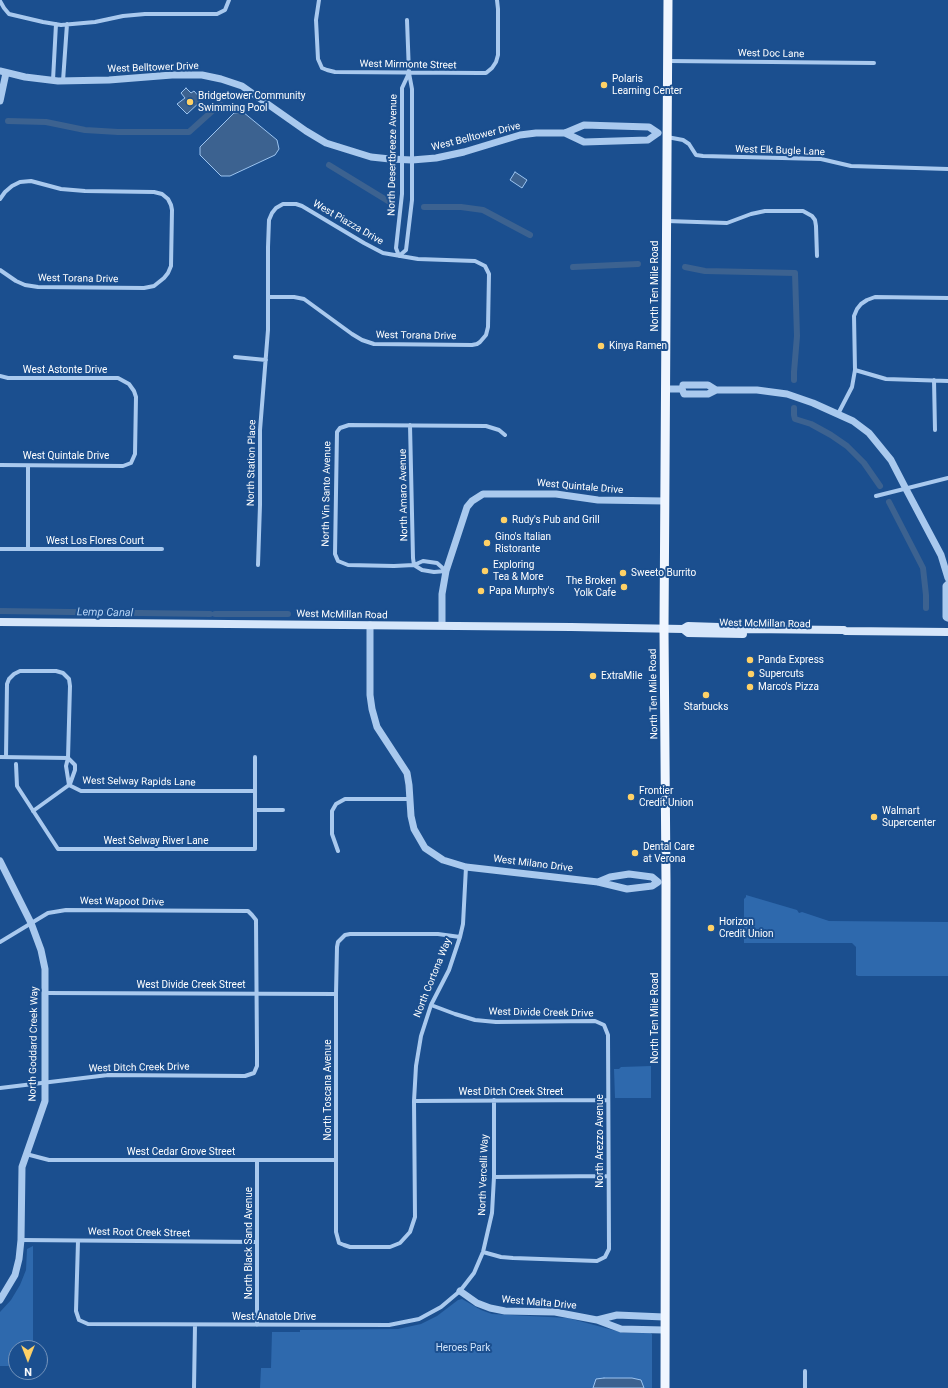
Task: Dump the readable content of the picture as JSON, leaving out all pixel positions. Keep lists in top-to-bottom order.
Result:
{
  "streets": {
    "main road": ["North Ten Mile Road", "West McMillan Road"],
    "street": [
      "West Doc Lane",
      "West Mirmonte Street",
      "West Belltower Drive",
      "West Elk Bugle Lane",
      "North Desertbreeze Avenue",
      "West Piazza Drive",
      "West Torana Drive",
      "West Astonte Drive",
      "West Quintale Drive",
      "North Station Place",
      "North Vin Santo Avenue",
      "North Amaro Avenue",
      "West Los Flores Court",
      "West Selway Rapids Lane",
      "West Selway River Lane",
      "West Milano Drive",
      "West Wapoot Drive",
      "North Cortona Way",
      "West Divide Creek Street",
      "West Divide Creek Drive",
      "North Goddard Creek Way",
      "West Ditch Creek Drive",
      "North Toscana Avenue",
      "West Ditch Creek Street",
      "North Arezzo Avenue",
      "West Cedar Grove Street",
      "North Vercelli Way",
      "West Root Creek Street",
      "North Black Sand Avenue",
      "West Malta Drive",
      "West Anatole Drive"
    ]
  },
  "crossings": [
    ["West Doc Lane", "North Ten Mile Road"],
    ["West Mirmonte Street", "North Desertbreeze Avenue"],
    ["West Belltower Drive", "West Elk Bugle Lane"],
    ["West Belltower Drive", "North Desertbreeze Avenue"],
    ["West Belltower Drive", "North Ten Mile Road"],
    ["West Elk Bugle Lane", "North Ten Mile Road"],
    ["North Desertbreeze Avenue", "West Piazza Drive"],
    ["West Piazza Drive", "West Torana Drive"],
    ["West Piazza Drive", "North Station Place"],
    ["West Torana Drive", "North Station Place"],
    ["North Ten Mile Road", "West Quintale Drive"],
    ["North Ten Mile Road", "West McMillan Road"],
    ["North Ten Mile Road", "West Milano Drive"],
    ["North Ten Mile Road", "West Malta Drive"],
    ["West Astonte Drive", "West Quintale Drive"],
    ["North Vin Santo Avenue", "North Amaro Avenue"],
    ["West Selway Rapids Lane", "West Selway River Lane"],
    ["West Milano Drive", "North Cortona Way"],
    ["West Wapoot Drive", "West Divide Creek Street"],
    ["West Wapoot Drive", "North Goddard Creek Way"],
    ["West Wapoot Drive", "West Ditch Creek Drive"],
    ["North Cortona Way", "West Divide Creek Drive"],
    ["North Cortona Way", "North Toscana Avenue"],
    ["North Cortona Way", "West Ditch Creek Street"],
    ["West Divide Creek Street", "North Goddard Creek Way"],
    ["West Divide Creek Street", "West Ditch Creek Drive"],
    ["West Divide Creek Street", "North Toscana Avenue"],
    ["West Divide Creek Drive", "North Arezzo Avenue"],
    ["North Goddard Creek Way", "West Ditch Creek Drive"],
    ["North Goddard Creek Way", "West Cedar Grove Street"],
    ["North Goddard Creek Way", "West Root Creek Street"],
    ["North Toscana Avenue", "West Cedar Grove Street"],
    ["West Ditch Creek Street", "North Arezzo Avenue"],
    ["West Ditch Creek Street", "North Vercelli Way"],
    ["North Arezzo Avenue", "North Vercelli Way"],
    ["West Cedar Grove Street", "North Black Sand Avenue"],
    ["North Vercelli Way", "West Malta Drive"],
    ["North Vercelli Way", "West Anatole Drive"],
    ["West Root Creek Street", "North Black Sand Avenue"],
    ["West Root Creek Street", "West Anatole Drive"],
    ["North Black Sand Avenue", "West Anatole Drive"],
    ["West Malta Drive", "West Anatole Drive"]
  ],
  "water": ["Lemp Canal"],
  "parks": ["Heroes Park"],
  "places": [
    "Polaris Learning Center",
    "Bridgetower Community Swimming Pool",
    "Kinya Ramen",
    "Rudy's Pub and Grill",
    "Gino's Italian Ristorante",
    "Exploring Tea & More",
    "Sweeto Burrito",
    "The Broken Yolk Cafe",
    "Papa Murphy's",
    "Panda Express",
    "Supercuts",
    "ExtraMile",
    "Marco's Pizza",
    "Starbucks",
    "Frontier Credit Union",
    "Walmart Supercenter",
    "Dental Care at Verona",
    "Horizon Credit Union"
  ],
  "north": "bottom"
}
